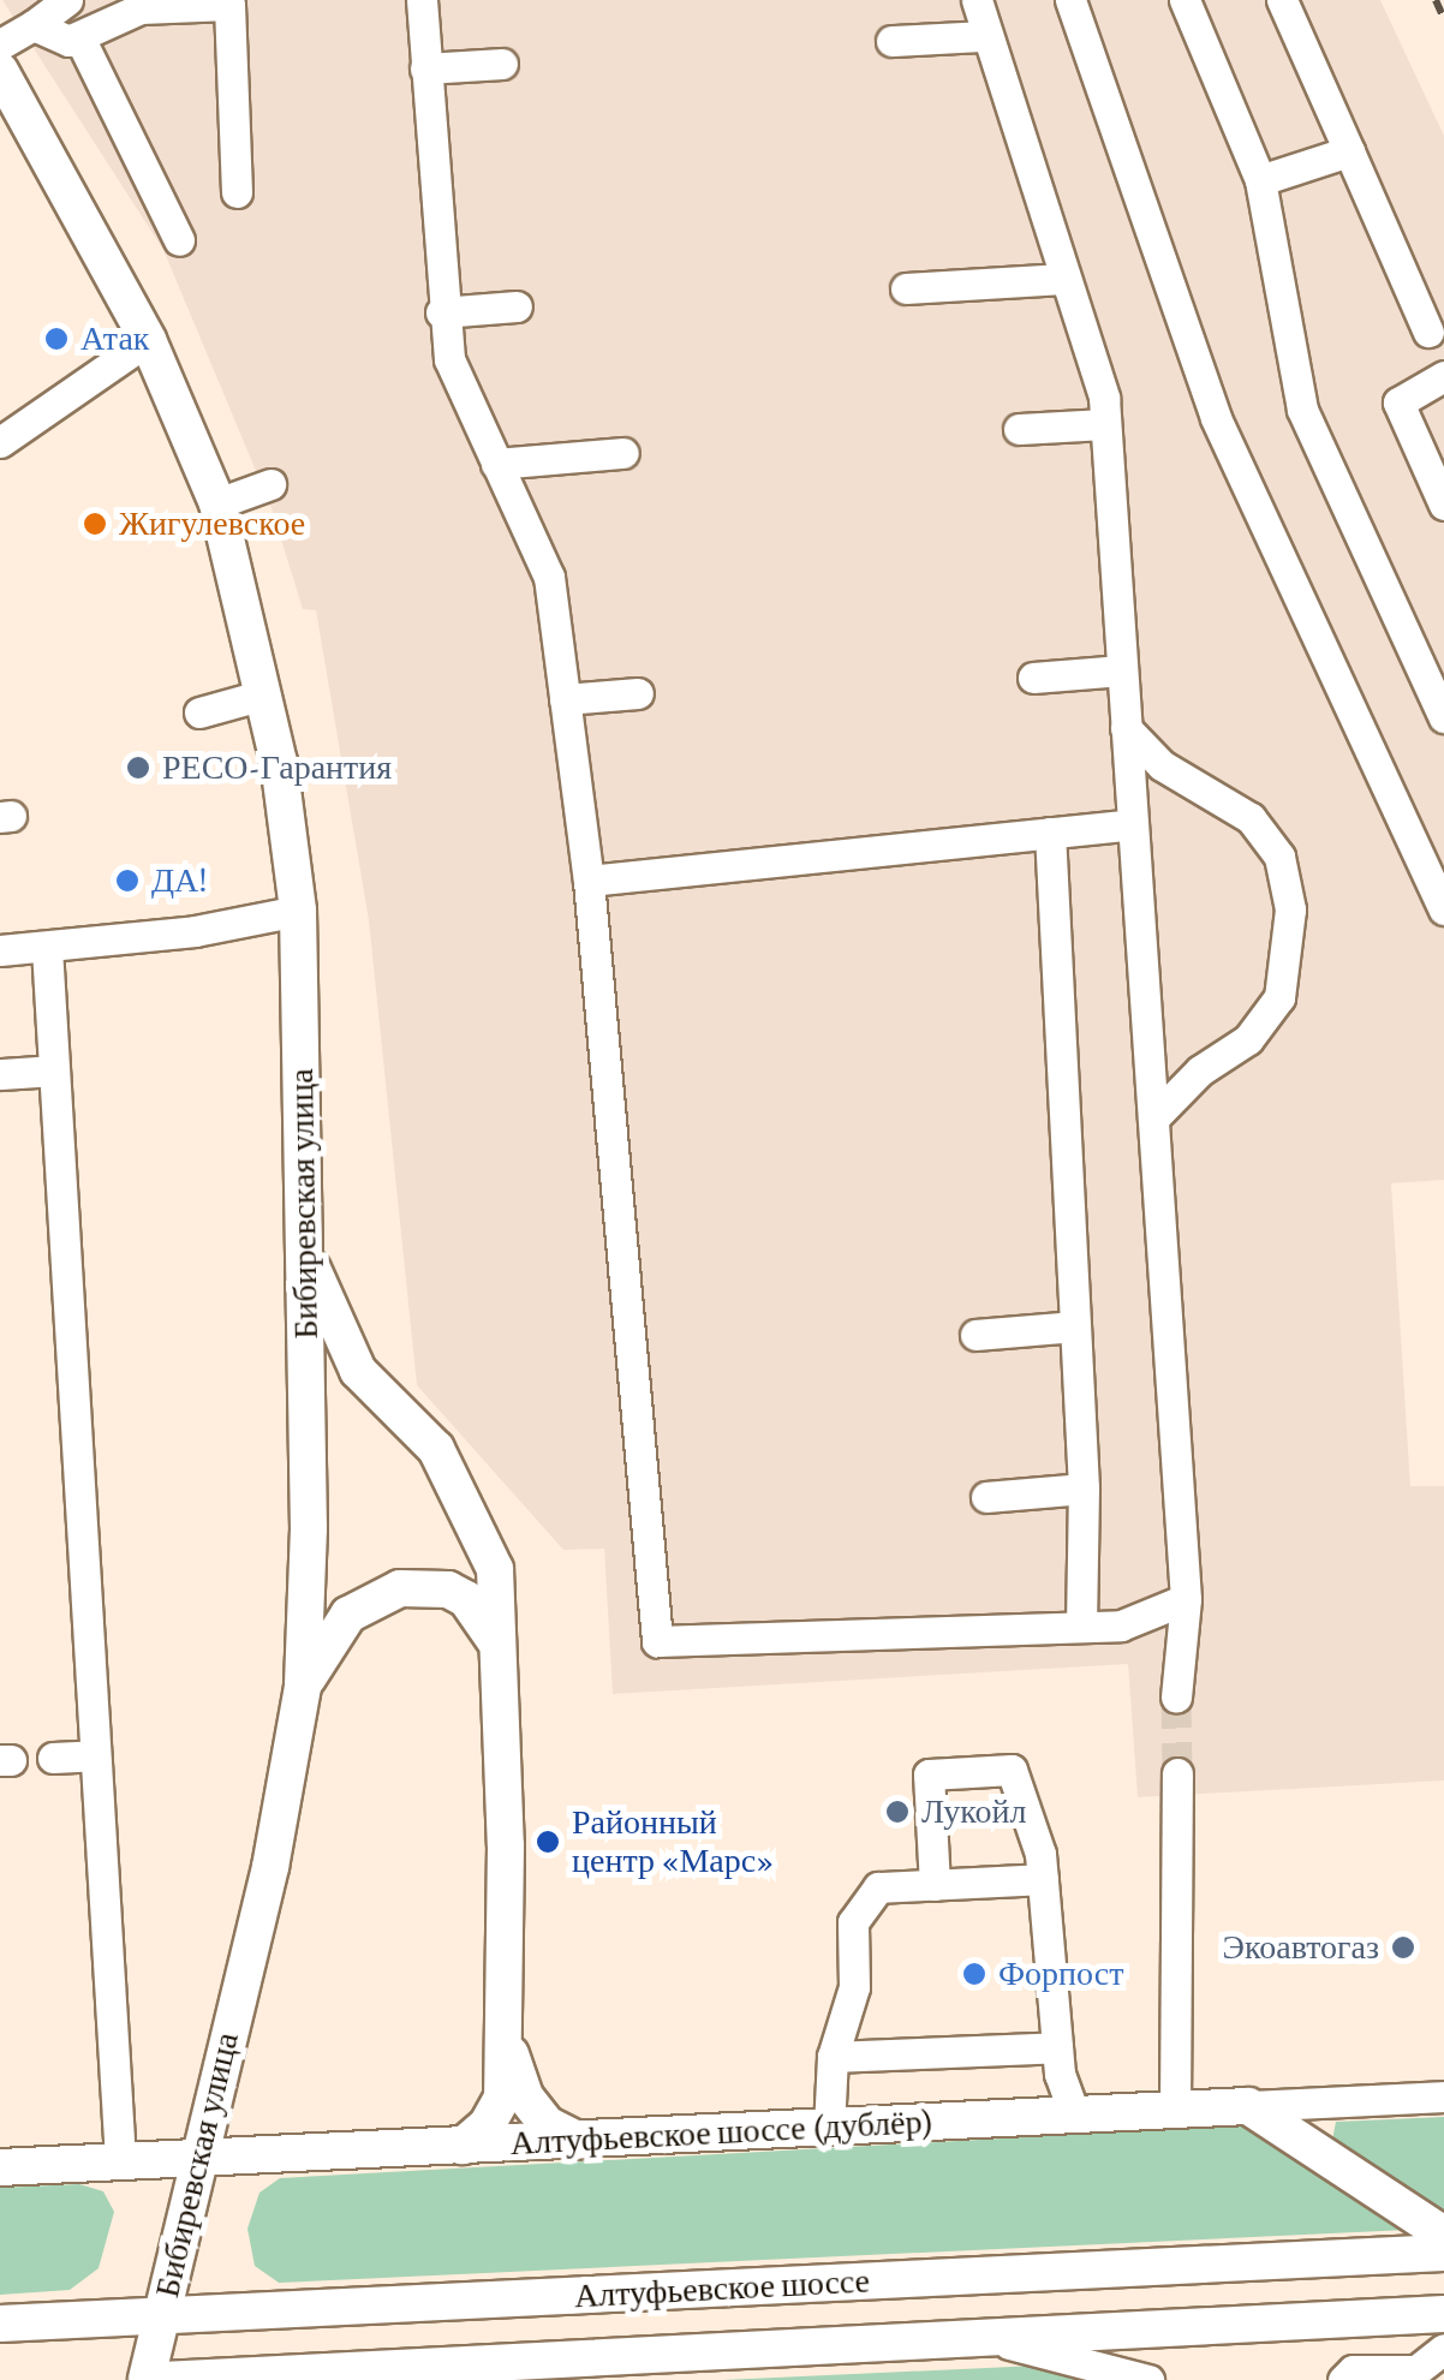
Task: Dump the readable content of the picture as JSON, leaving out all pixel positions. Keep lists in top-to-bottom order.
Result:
{
  "streets": {
    "main road": ["Бибиревская улица", "Алтуфьевское шоссе (дублёр)", "Алтуфьевское шоссе"]
  },
  "crossings": [
    ["Бибиревская улица", "Алтуфьевское шоссе (дублёр)"],
    ["Бибиревская улица", "Алтуфьевское шоссе"]
  ],
  "places": [
    "Атак",
    "Жигулевское",
    "РЕСО-Гарантия",
    "ДА!",
    "Лукойл",
    "Районный центр «Марс»",
    "Экоавтогаз",
    "Форпост"
  ]
}
